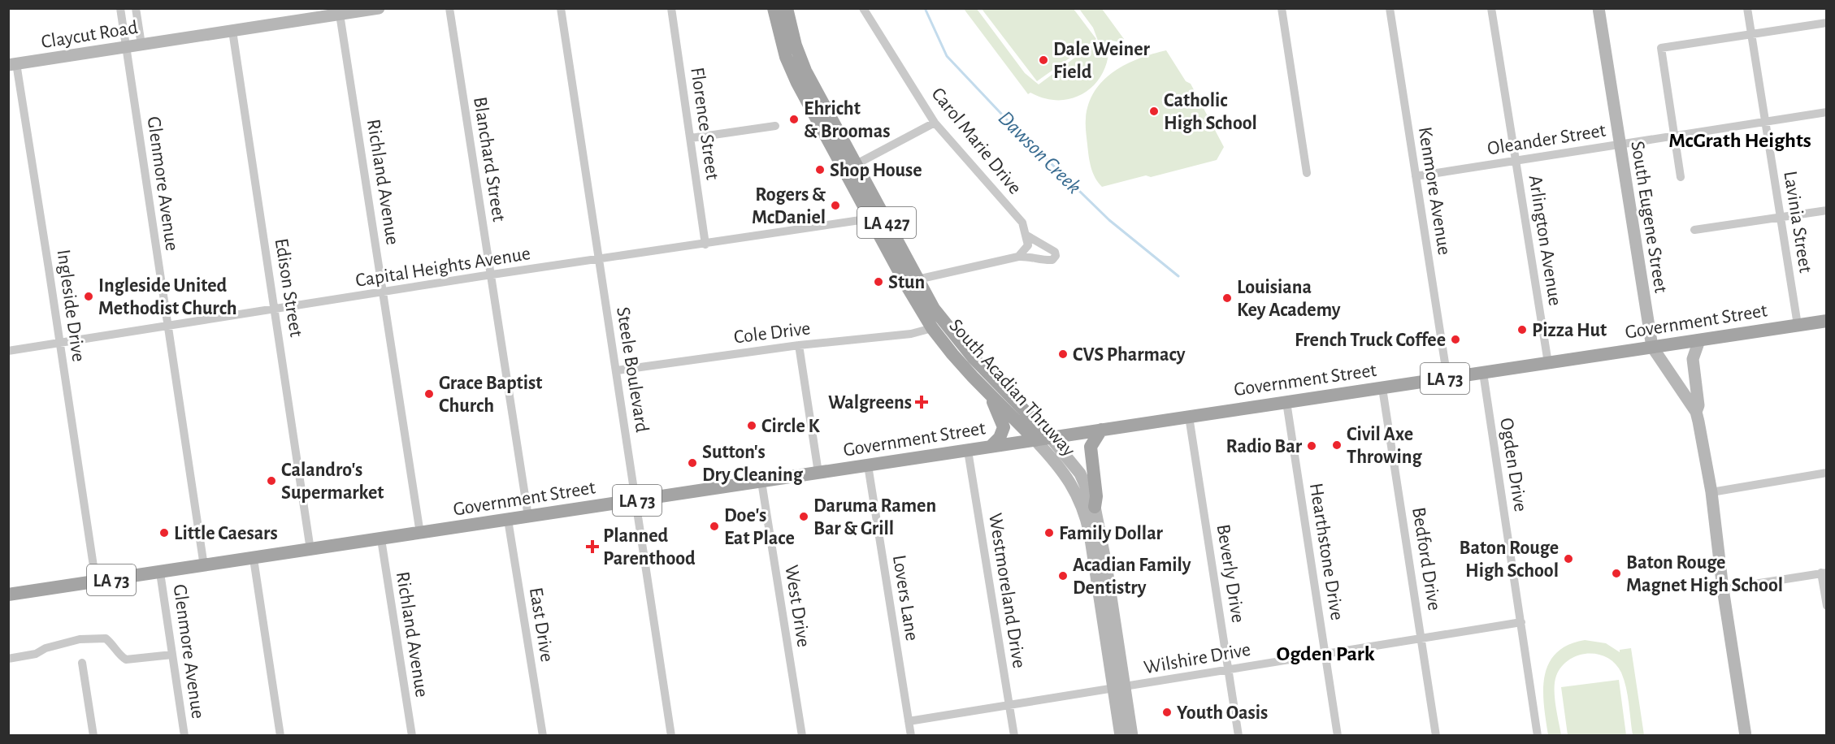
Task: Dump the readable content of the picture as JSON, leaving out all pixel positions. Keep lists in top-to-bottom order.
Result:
{
  "streets": {
    "main road": [
      "LA 427",
      "Government Street",
      "LA 73",
      "South Acadian Thruway"
    ],
    "street": [
      "Claycut Road",
      "Florence Street",
      "Oleander Street",
      "Carol Marie Drive",
      "Blanchard Street",
      "Richland Avenue",
      "Glenmore Avenue",
      "Kenmore Avenue",
      "South Eugene Street",
      "Lavinia Street",
      "Arlington Avenue",
      "Capital Heights Avenue",
      "Edison Street",
      "Ingleside Drive",
      "Cole Drive",
      "Steele Boulevard",
      "Ogden Drive",
      "Hearthstone Drive",
      "Bedford Drive",
      "Beverly Drive",
      "Westmoreland Drive",
      "Lovers Lane",
      "West Drive",
      "East Drive",
      "Wilshire Drive"
    ]
  },
  "crossings": [
    ["Claycut Road", "Richland Avenue"],
    ["Claycut Road", "Glenmore Avenue"],
    ["Claycut Road", "Edison Street"],
    ["Claycut Road", "Ingleside Drive"],
    ["Florence Street", "Capital Heights Avenue"],
    ["Oleander Street", "Kenmore Avenue"],
    ["Oleander Street", "South Eugene Street"],
    ["Oleander Street", "Lavinia Street"],
    ["Oleander Street", "Arlington Avenue"],
    ["Blanchard Street", "Capital Heights Avenue"],
    ["Blanchard Street", "Government Street"],
    ["Richland Avenue", "Capital Heights Avenue"],
    ["Richland Avenue", "Government Street"],
    ["Glenmore Avenue", "Capital Heights Avenue"],
    ["Glenmore Avenue", "Government Street"],
    ["Kenmore Avenue", "Government Street"],
    ["South Eugene Street", "Government Street"],
    ["Lavinia Street", "Government Street"],
    ["Arlington Avenue", "Government Street"],
    ["Capital Heights Avenue", "Edison Street"],
    ["Capital Heights Avenue", "Ingleside Drive"],
    ["Capital Heights Avenue", "Steele Boulevard"],
    ["Capital Heights Avenue", "South Acadian Thruway"],
    ["Edison Street", "Government Street"],
    ["Ingleside Drive", "Government Street"],
    ["Government Street", "Steele Boulevard"],
    ["Government Street", "South Acadian Thruway"],
    ["Government Street", "Ogden Drive"],
    ["Government Street", "Hearthstone Drive"],
    ["Government Street", "Bedford Drive"],
    ["Government Street", "Beverly Drive"],
    ["Government Street", "Westmoreland Drive"],
    ["Government Street", "Lovers Lane"],
    ["Government Street", "West Drive"],
    ["Government Street", "East Drive"],
    ["Cole Drive", "Steele Boulevard"],
    ["Cole Drive", "South Acadian Thruway"],
    ["South Acadian Thruway", "Wilshire Drive"],
    ["Ogden Drive", "Wilshire Drive"],
    ["Hearthstone Drive", "Wilshire Drive"],
    ["Bedford Drive", "Wilshire Drive"],
    ["Beverly Drive", "Wilshire Drive"],
    ["Westmoreland Drive", "Wilshire Drive"],
    ["Lovers Lane", "Wilshire Drive"]
  ],
  "districts": ["McGrath Heights", "Ogden Park"],
  "water": ["Dawson Creek"],
  "places": {
    "other": [
      "Dale Weiner Field",
      "Catholic High School",
      "Ehricht & Broomas",
      "Shop House",
      "Rogers & McDaniel",
      "Stun",
      "Ingleside United Methodist Church",
      "Louisiana Key Academy",
      "Pizza Hut",
      "French Truck Coffee",
      "CVS Pharmacy",
      "Grace Baptist Church",
      "Circle K",
      "Civil Axe Throwing",
      "Radio Bar",
      "Sutton's Dry Cleaning",
      "Calandro's Supermarket",
      "Daruma Ramen Bar & Grill",
      "Doe's Eat Place",
      "Little Caesars",
      "Family Dollar",
      "Baton Rouge High School",
      "Baton Rouge Magnet High School",
      "Acadian Family Dentistry",
      "Youth Oasis"
    ],
    "health": ["Walgreens", "Planned Parenthood"]
  }
}
